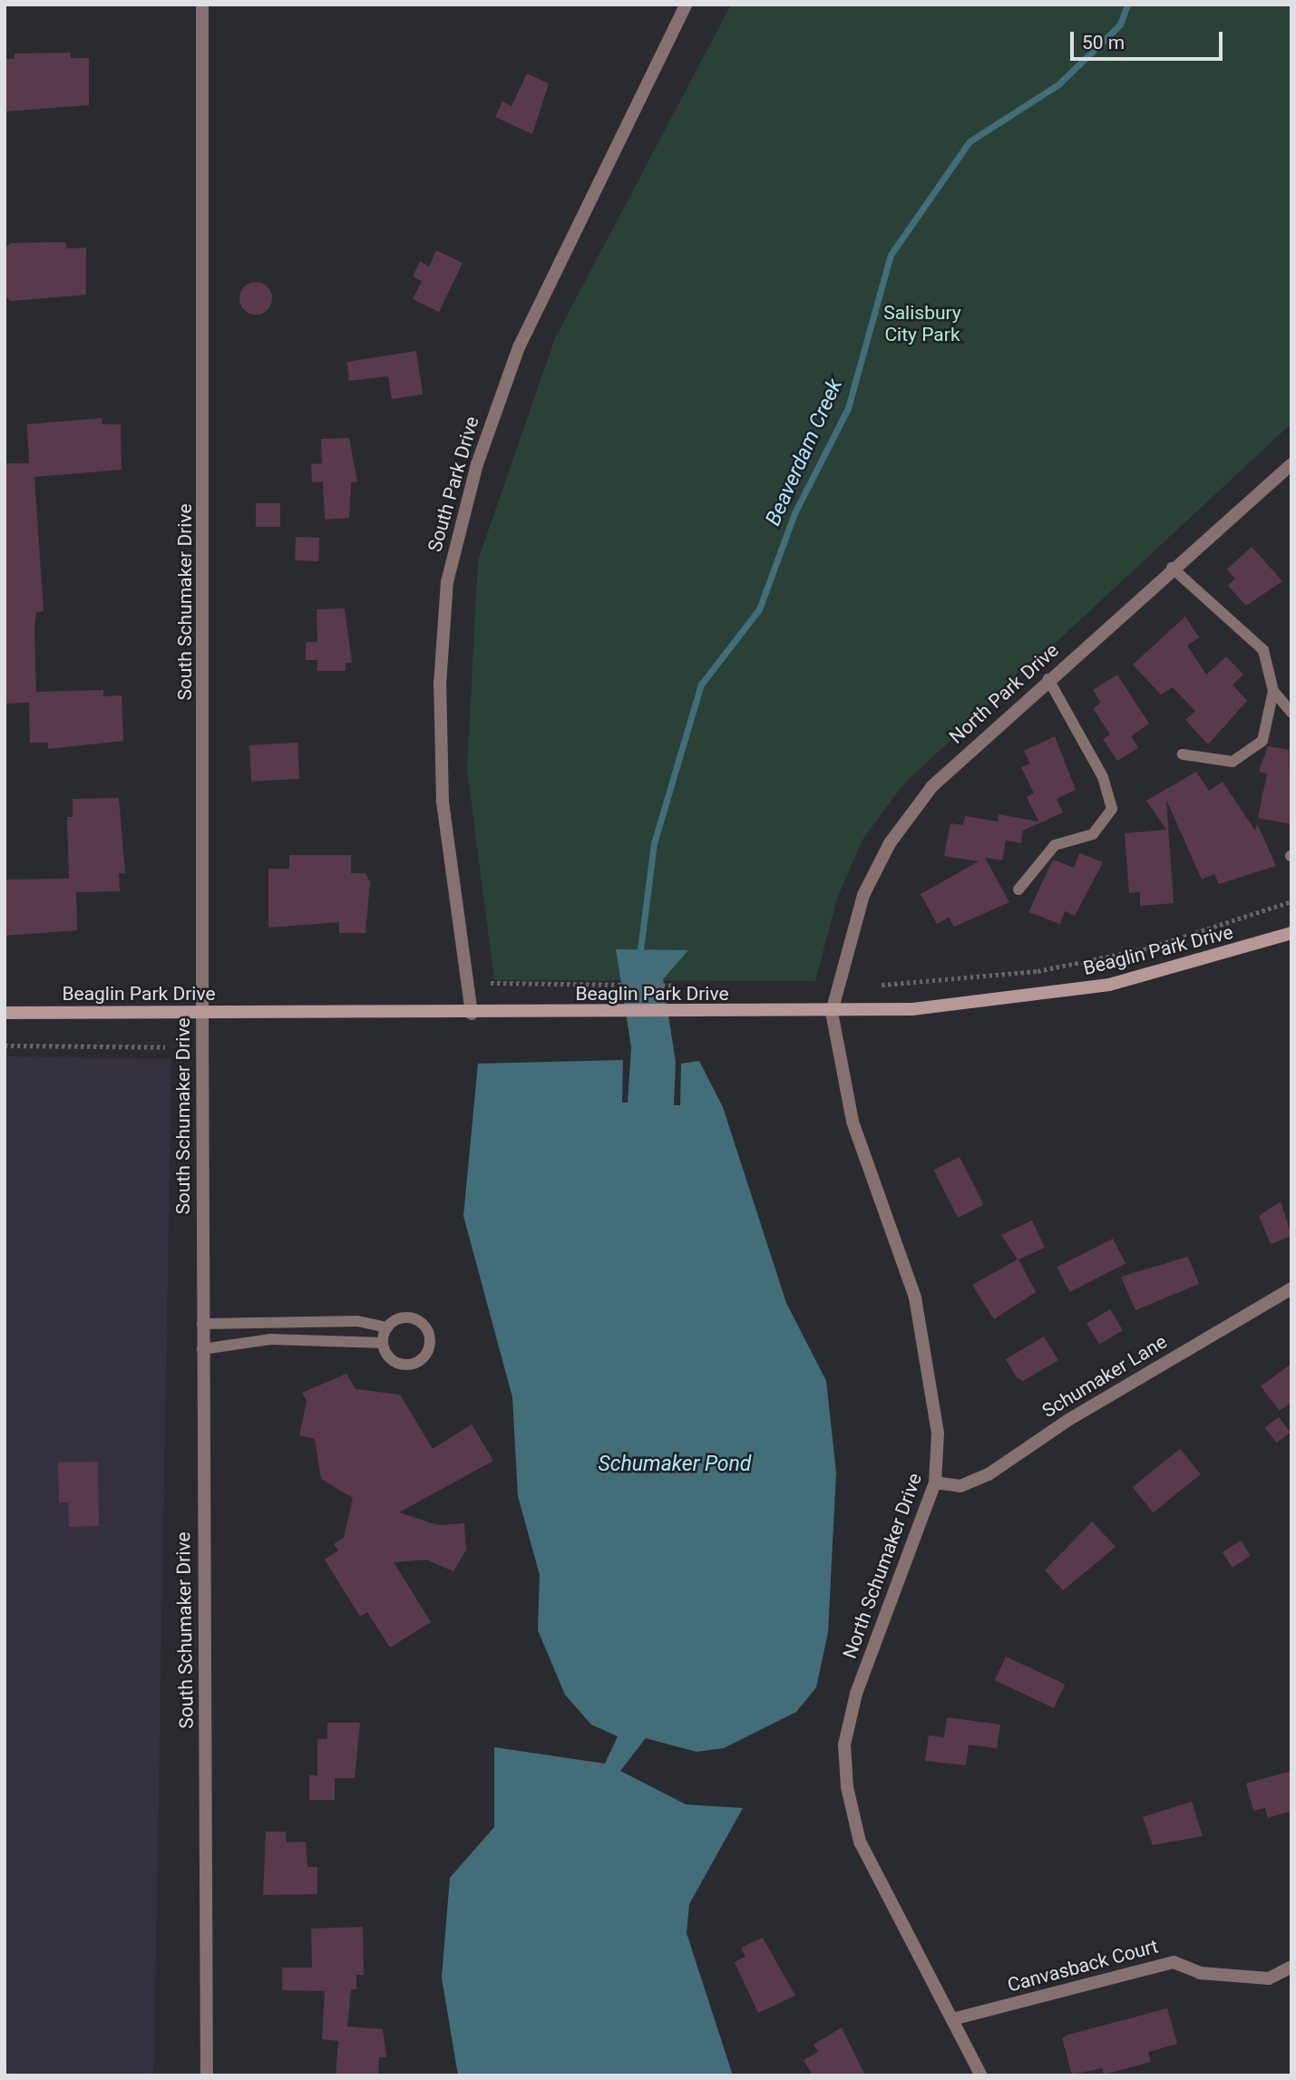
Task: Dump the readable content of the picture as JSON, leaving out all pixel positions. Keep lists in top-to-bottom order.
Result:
{
  "streets": {
    "main road": ["Beaglin Park Drive"],
    "street": [
      "South Park Drive",
      "South Schumaker Drive",
      "North Park Drive",
      "Schumaker Lane",
      "North Schumaker Drive",
      "Canvasback Court"
    ]
  },
  "crossings": [
    ["South Park Drive", "Beaglin Park Drive"],
    ["South Schumaker Drive", "Beaglin Park Drive"],
    ["North Park Drive", "Beaglin Park Drive"],
    ["North Park Drive", "North Schumaker Drive"],
    ["Beaglin Park Drive", "North Schumaker Drive"],
    ["Schumaker Lane", "North Schumaker Drive"],
    ["North Schumaker Drive", "Canvasback Court"]
  ],
  "water": ["Beaverdam Creek", "Schumaker Pond"],
  "parks": ["Salisbury City Park"],
  "scale_bar": "50 m"
}
